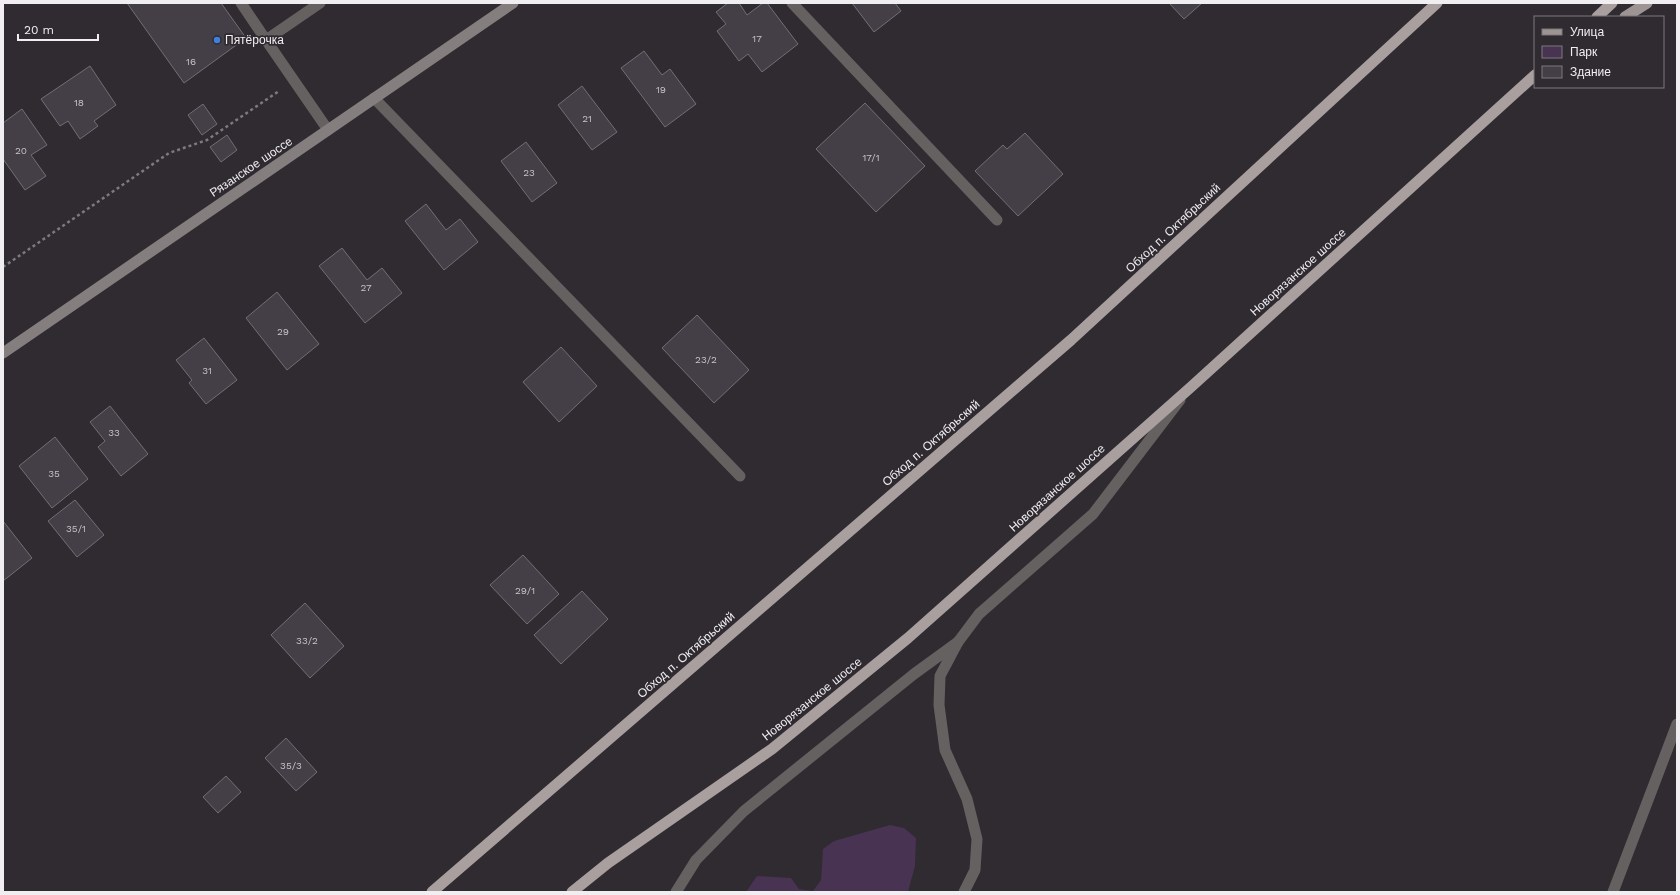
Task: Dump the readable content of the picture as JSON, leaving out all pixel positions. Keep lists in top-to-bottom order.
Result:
{
  "streets": {
    "highway": ["Обход п. Октябрьский", "Новорязанское шоссе"],
    "main road": ["Рязанское шоссе"]
  },
  "places": ["Пятёрочка"],
  "house_numbers": [
    "17",
    "16",
    "19",
    "18",
    "21",
    "20",
    "17/1",
    "23",
    "27",
    "29",
    "23/2",
    "31",
    "33",
    "35",
    "35/1",
    "29/1",
    "33/2",
    "35/3"
  ],
  "legend": ["Улица", "Парк", "Здание"],
  "scale_bar": "20 m"
}
